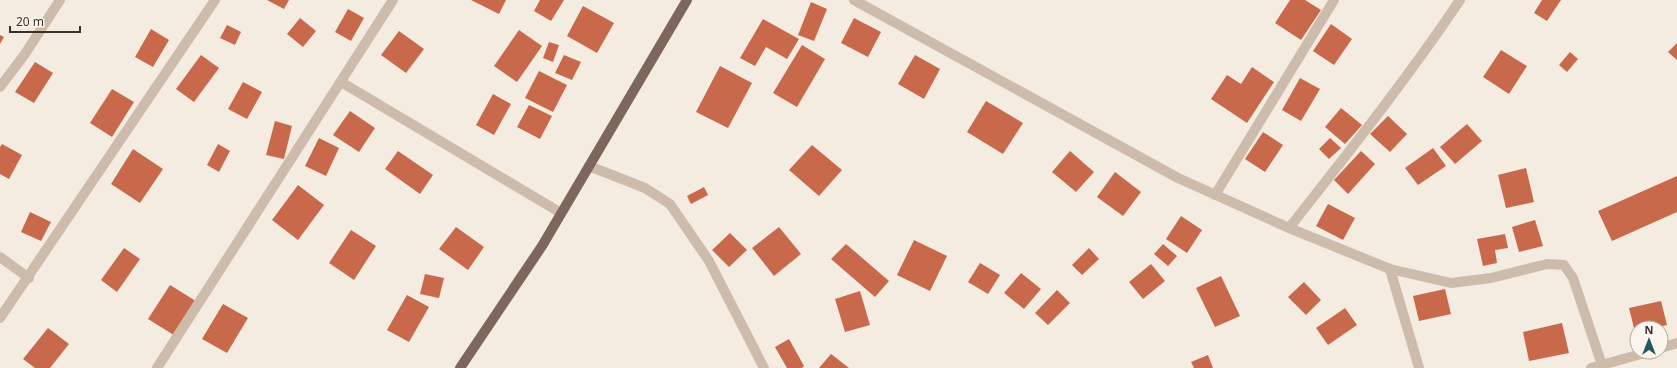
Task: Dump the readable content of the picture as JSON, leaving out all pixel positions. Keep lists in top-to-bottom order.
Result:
{
  "scale_bar": "20 m",
  "north": "top"
}
